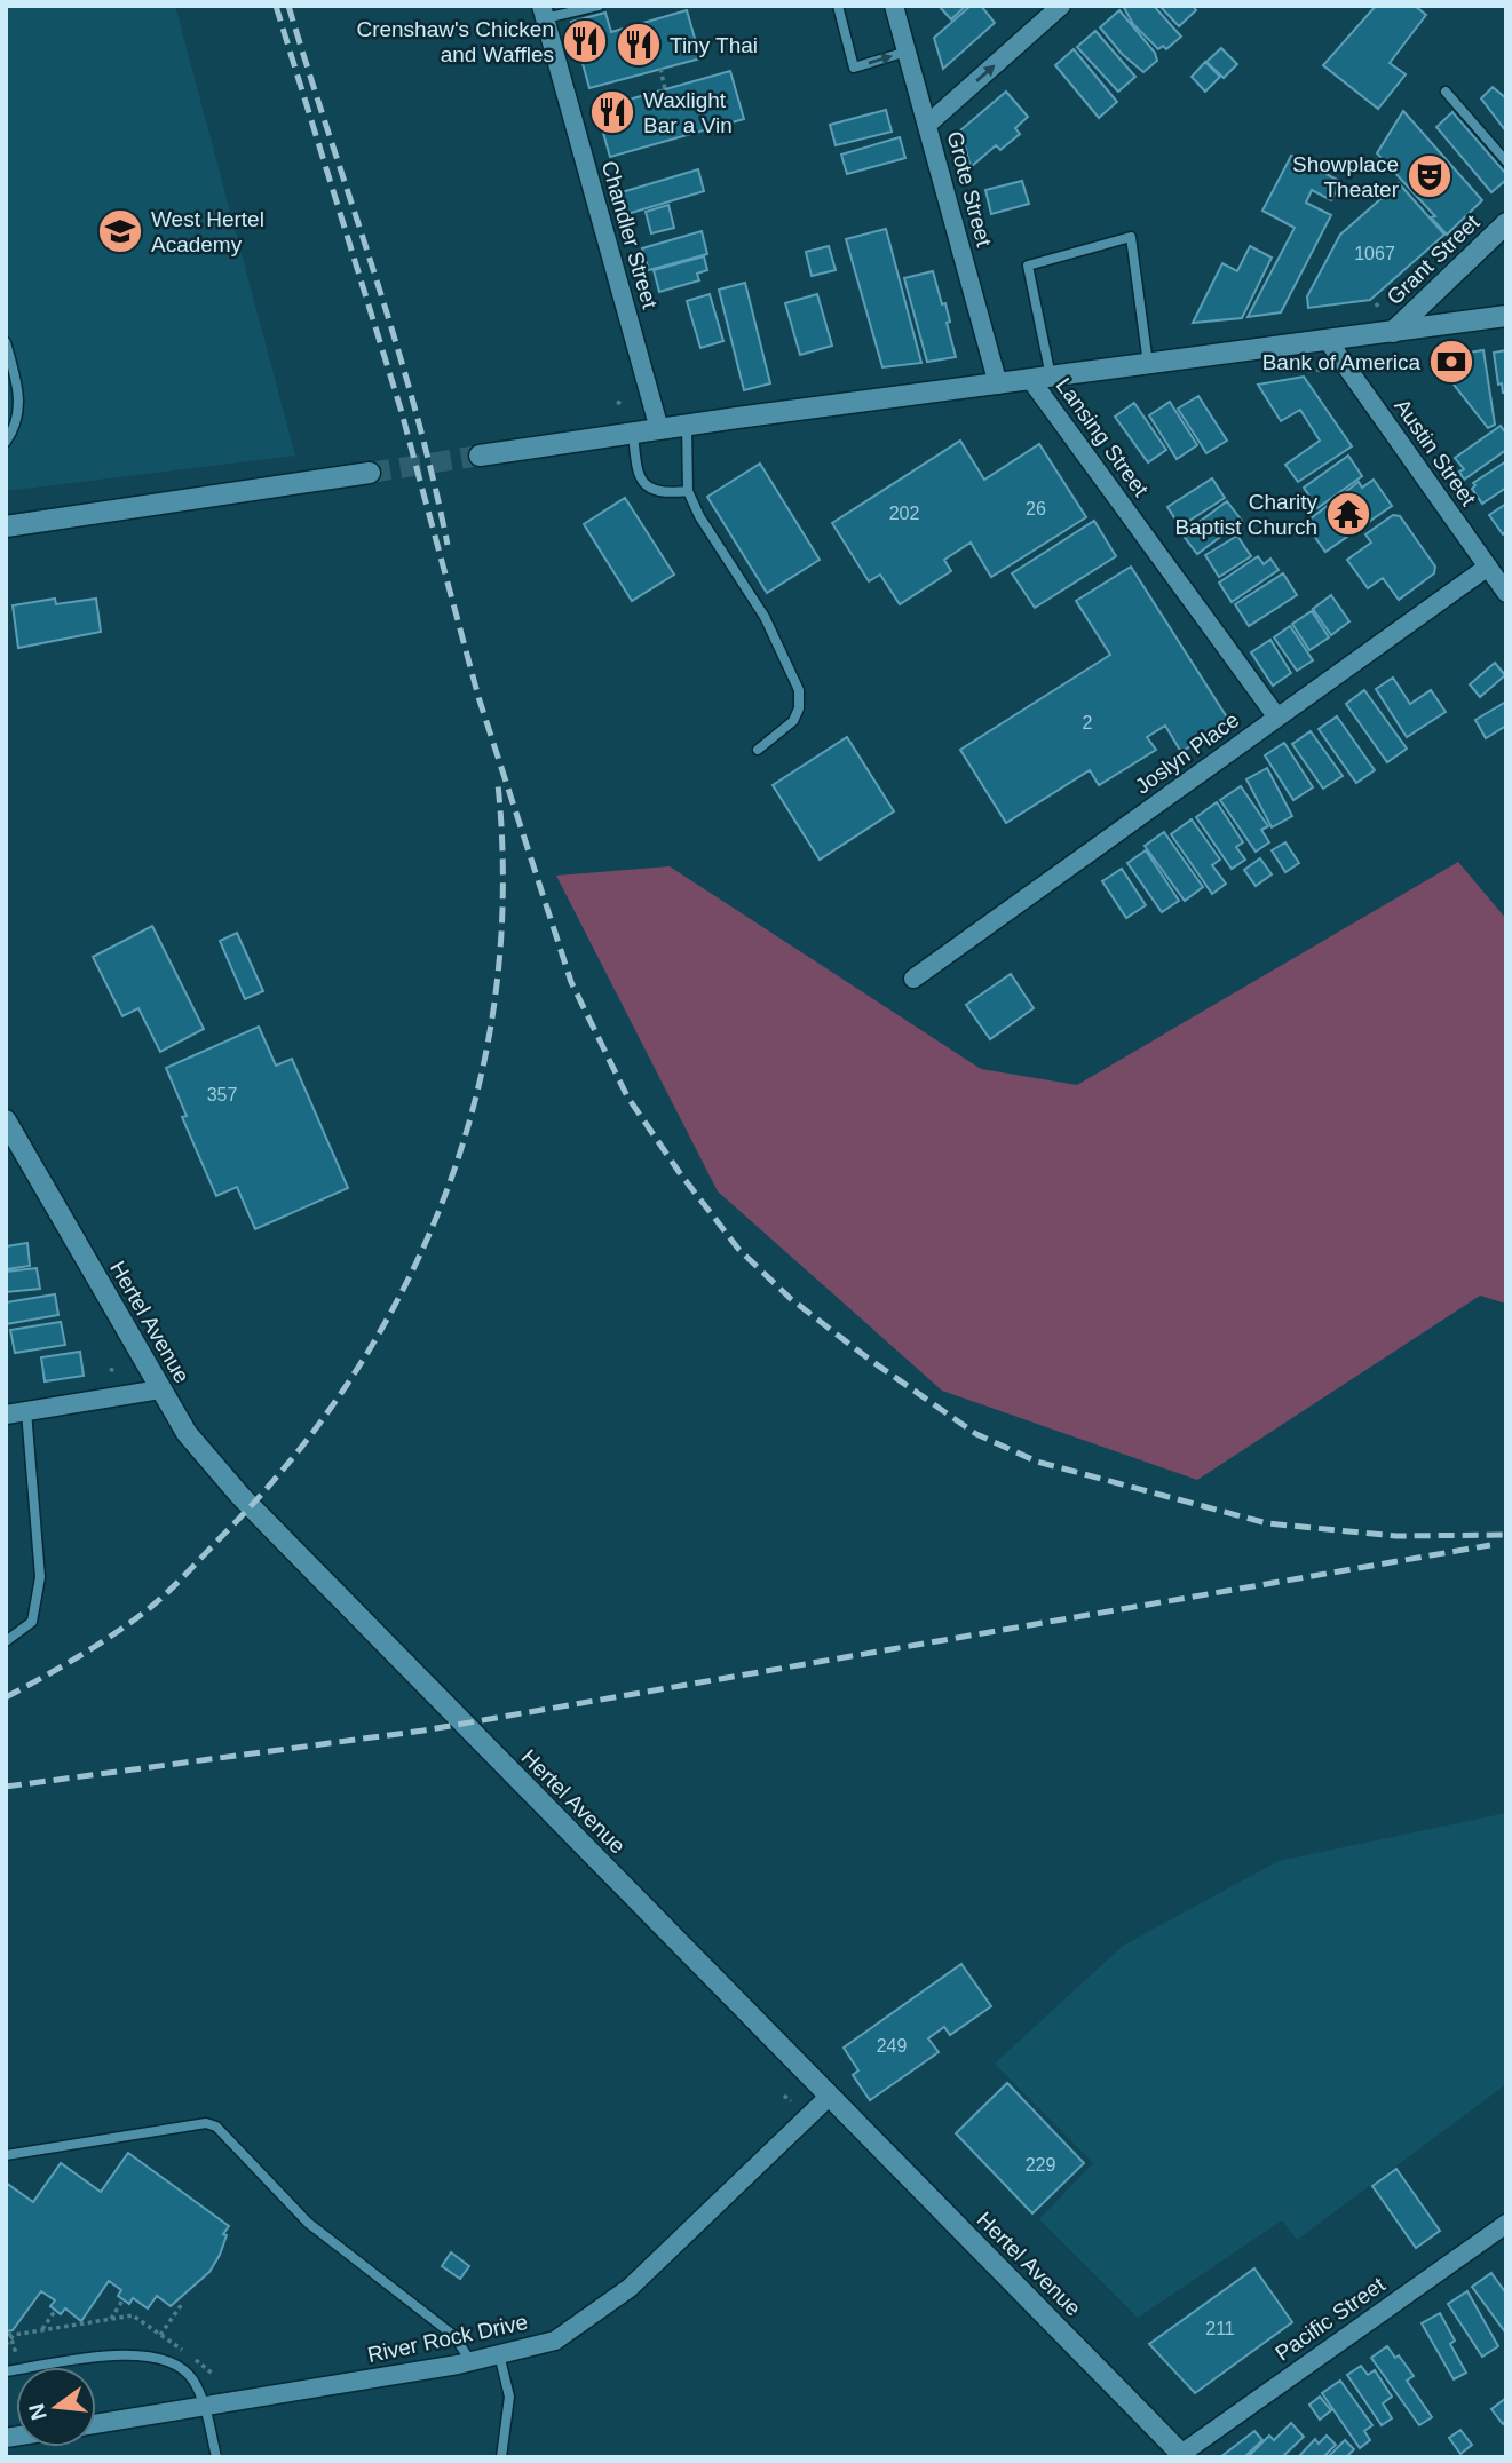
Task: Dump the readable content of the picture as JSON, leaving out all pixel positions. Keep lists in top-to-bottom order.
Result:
{
  "streets": {
    "street": [
      "Grote Street",
      "Chandler Street",
      "Grant Street",
      "Lansing Street",
      "Austin Street",
      "Joslyn Place",
      "Hertel Avenue",
      "Pacific Street",
      "River Rock Drive"
    ]
  },
  "crossings": [
    ["Lansing Street", "Joslyn Place"],
    ["Austin Street", "Joslyn Place"],
    ["Hertel Avenue", "Pacific Street"],
    ["Hertel Avenue", "River Rock Drive"]
  ],
  "places": {
    "restaurant": ["Crenshaw's Chicken and Waffles", "Tiny Thai", "Waxlight Bar a Vin"],
    "theatre": ["Showplace Theater"],
    "school or university": ["West Hertel Academy"],
    "bank": ["Bank of America"],
    "temple": ["Charity Baptist Church"]
  },
  "house_numbers": [
    "1067",
    "26",
    "202",
    "2",
    "357",
    "249",
    "229",
    "211"
  ],
  "north": "left"
}
